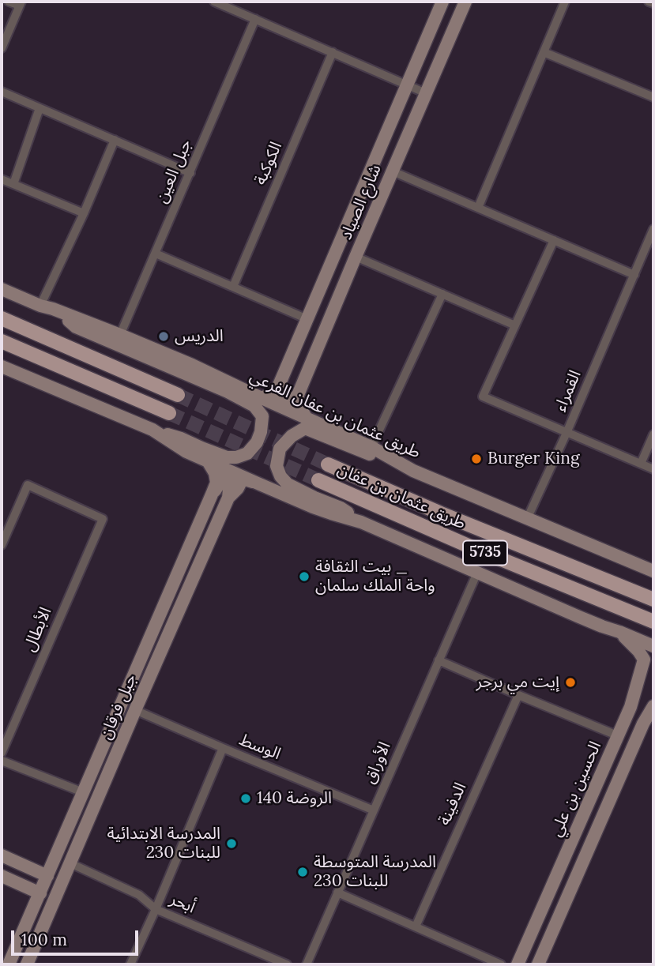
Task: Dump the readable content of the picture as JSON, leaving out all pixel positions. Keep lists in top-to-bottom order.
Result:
{
  "streets": {
    "main road": ["طريق عثمان بن عفان", "5735"],
    "street": [
      "الكوكبة",
      "جبل العين",
      "شارع الصياد",
      "القمراء",
      "طريق عثمان بن عفان الفرعي",
      "الأبطال",
      "جبل فرقان",
      "الوسط",
      "الأوراق",
      "الحسين بن علي",
      "الدفينة",
      "أبحر"
    ]
  },
  "crossings": [
    ["جبل العين", "طريق عثمان بن عفان الفرعي"],
    ["القمراء", "طريق عثمان بن عفان الفرعي"],
    ["جبل فرقان", "الوسط"],
    ["جبل فرقان", "أبحر"],
    ["الوسط", "الأوراق"]
  ],
  "places": [
    "الدريس",
    "Burger King",
    "بيت الثقافة _ واحة الملك سلمان",
    "إيت مي برجر",
    "الروضة 140",
    "المدرسة الابتدائية 230 للبنات",
    "المدرسة المتوسطة 230 للبنات"
  ],
  "scale_bar": "100 m"
}
